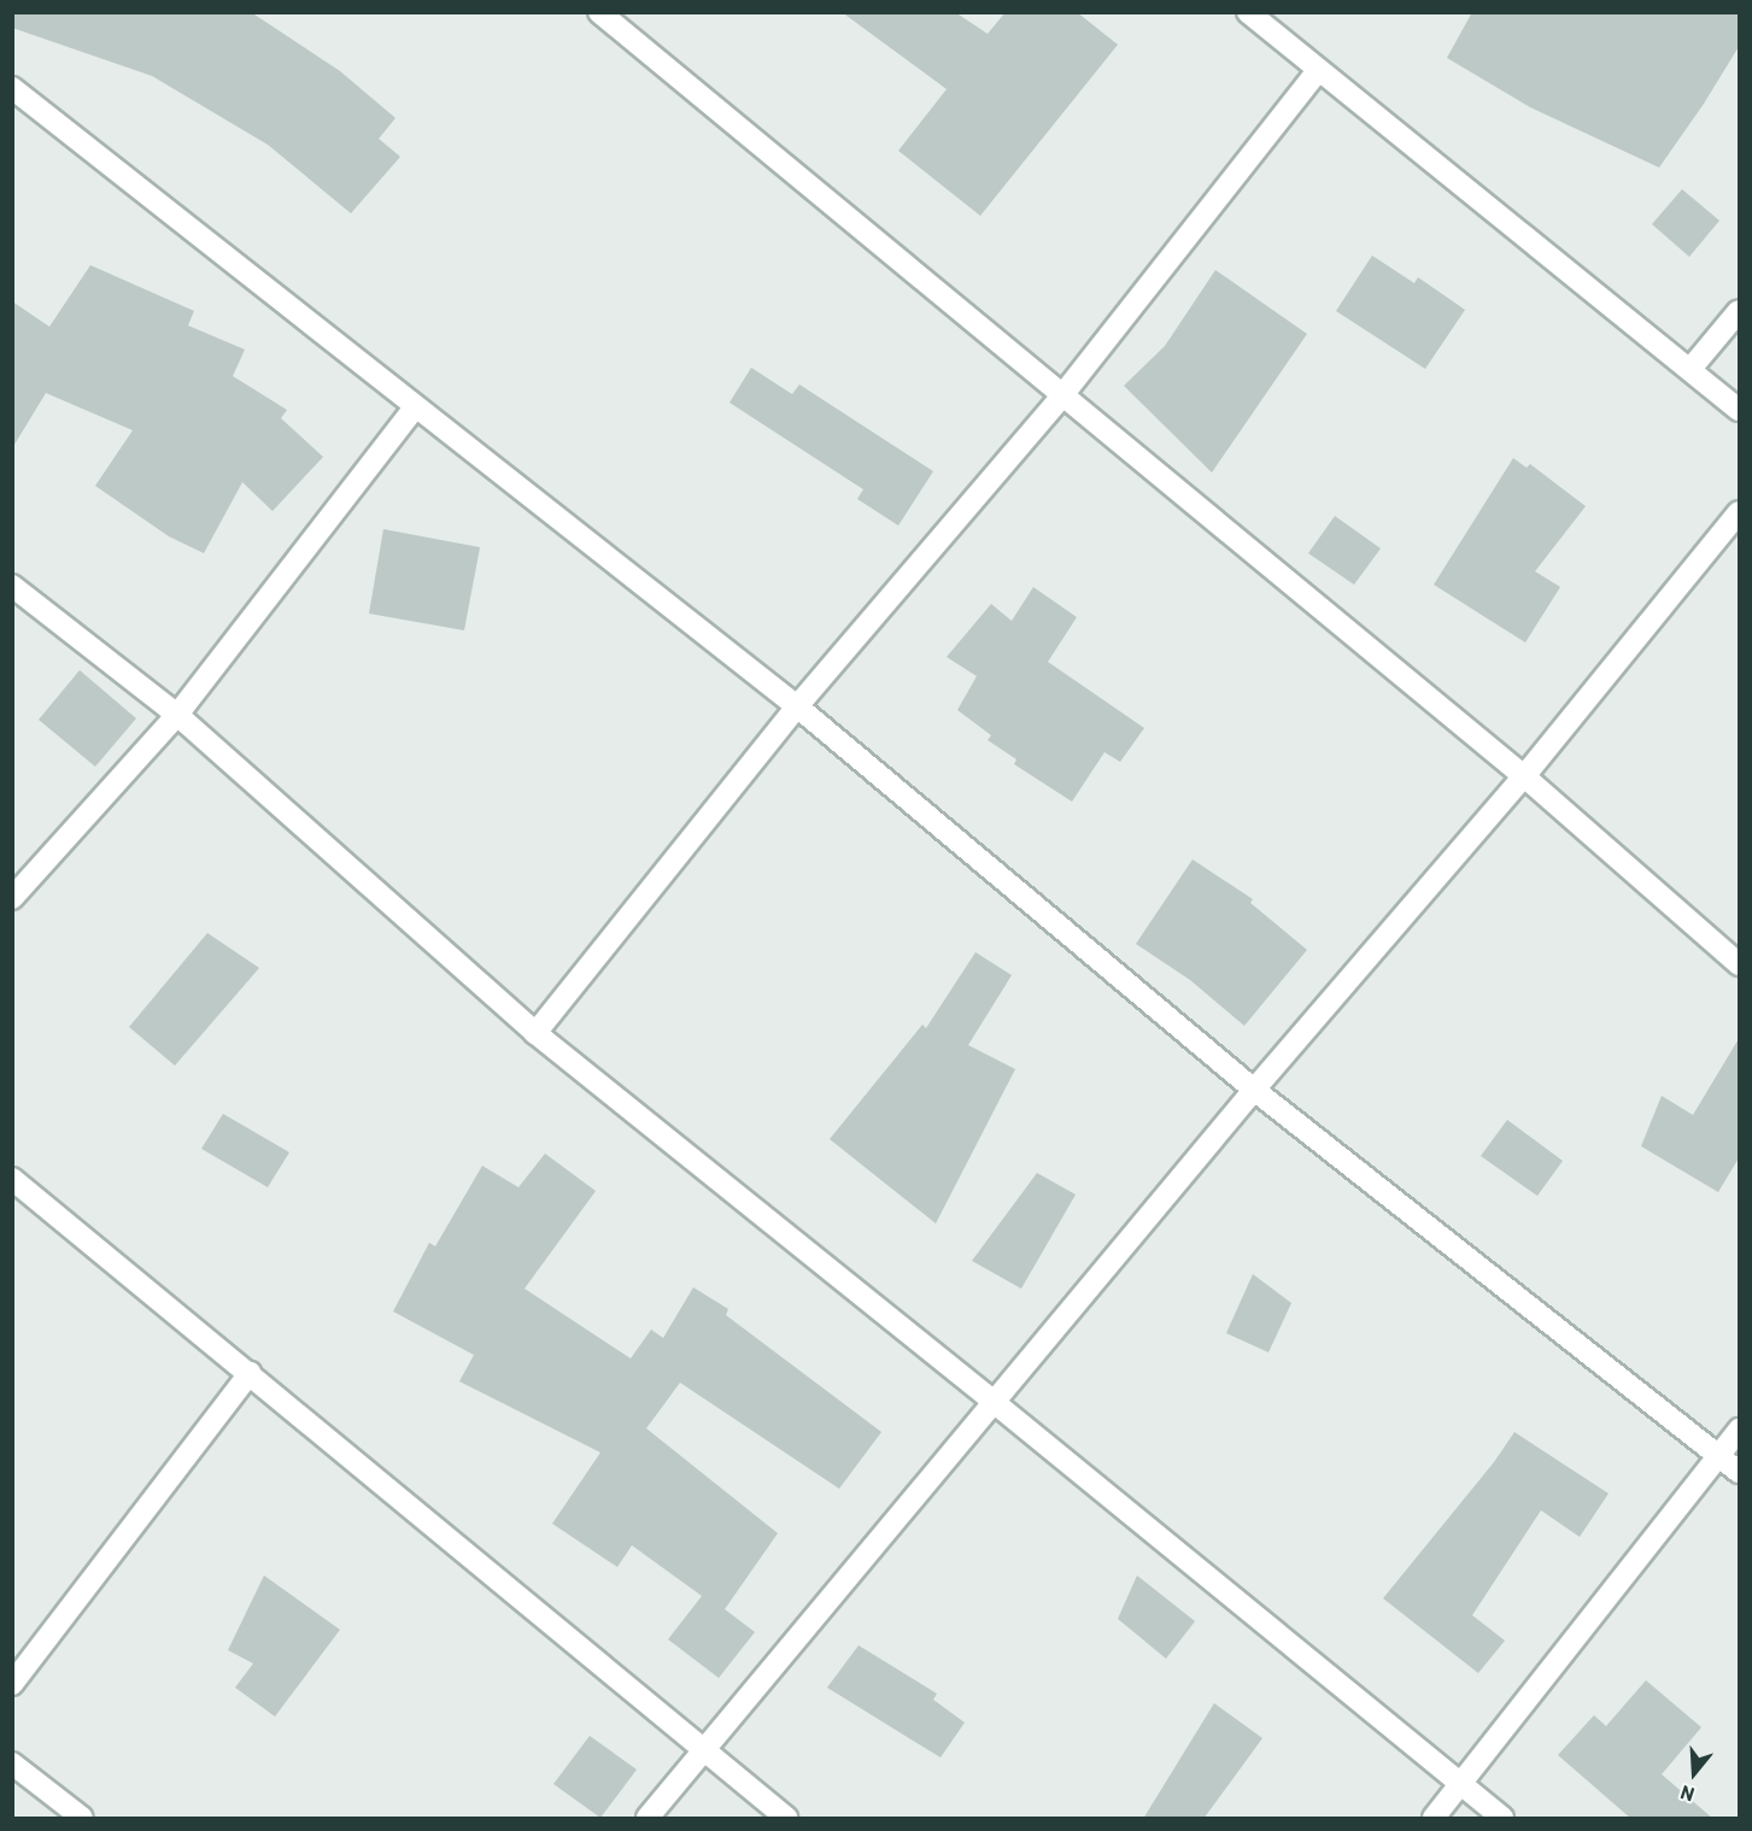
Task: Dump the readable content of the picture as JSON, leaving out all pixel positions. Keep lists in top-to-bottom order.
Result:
{
  "north": "bottom"
}
